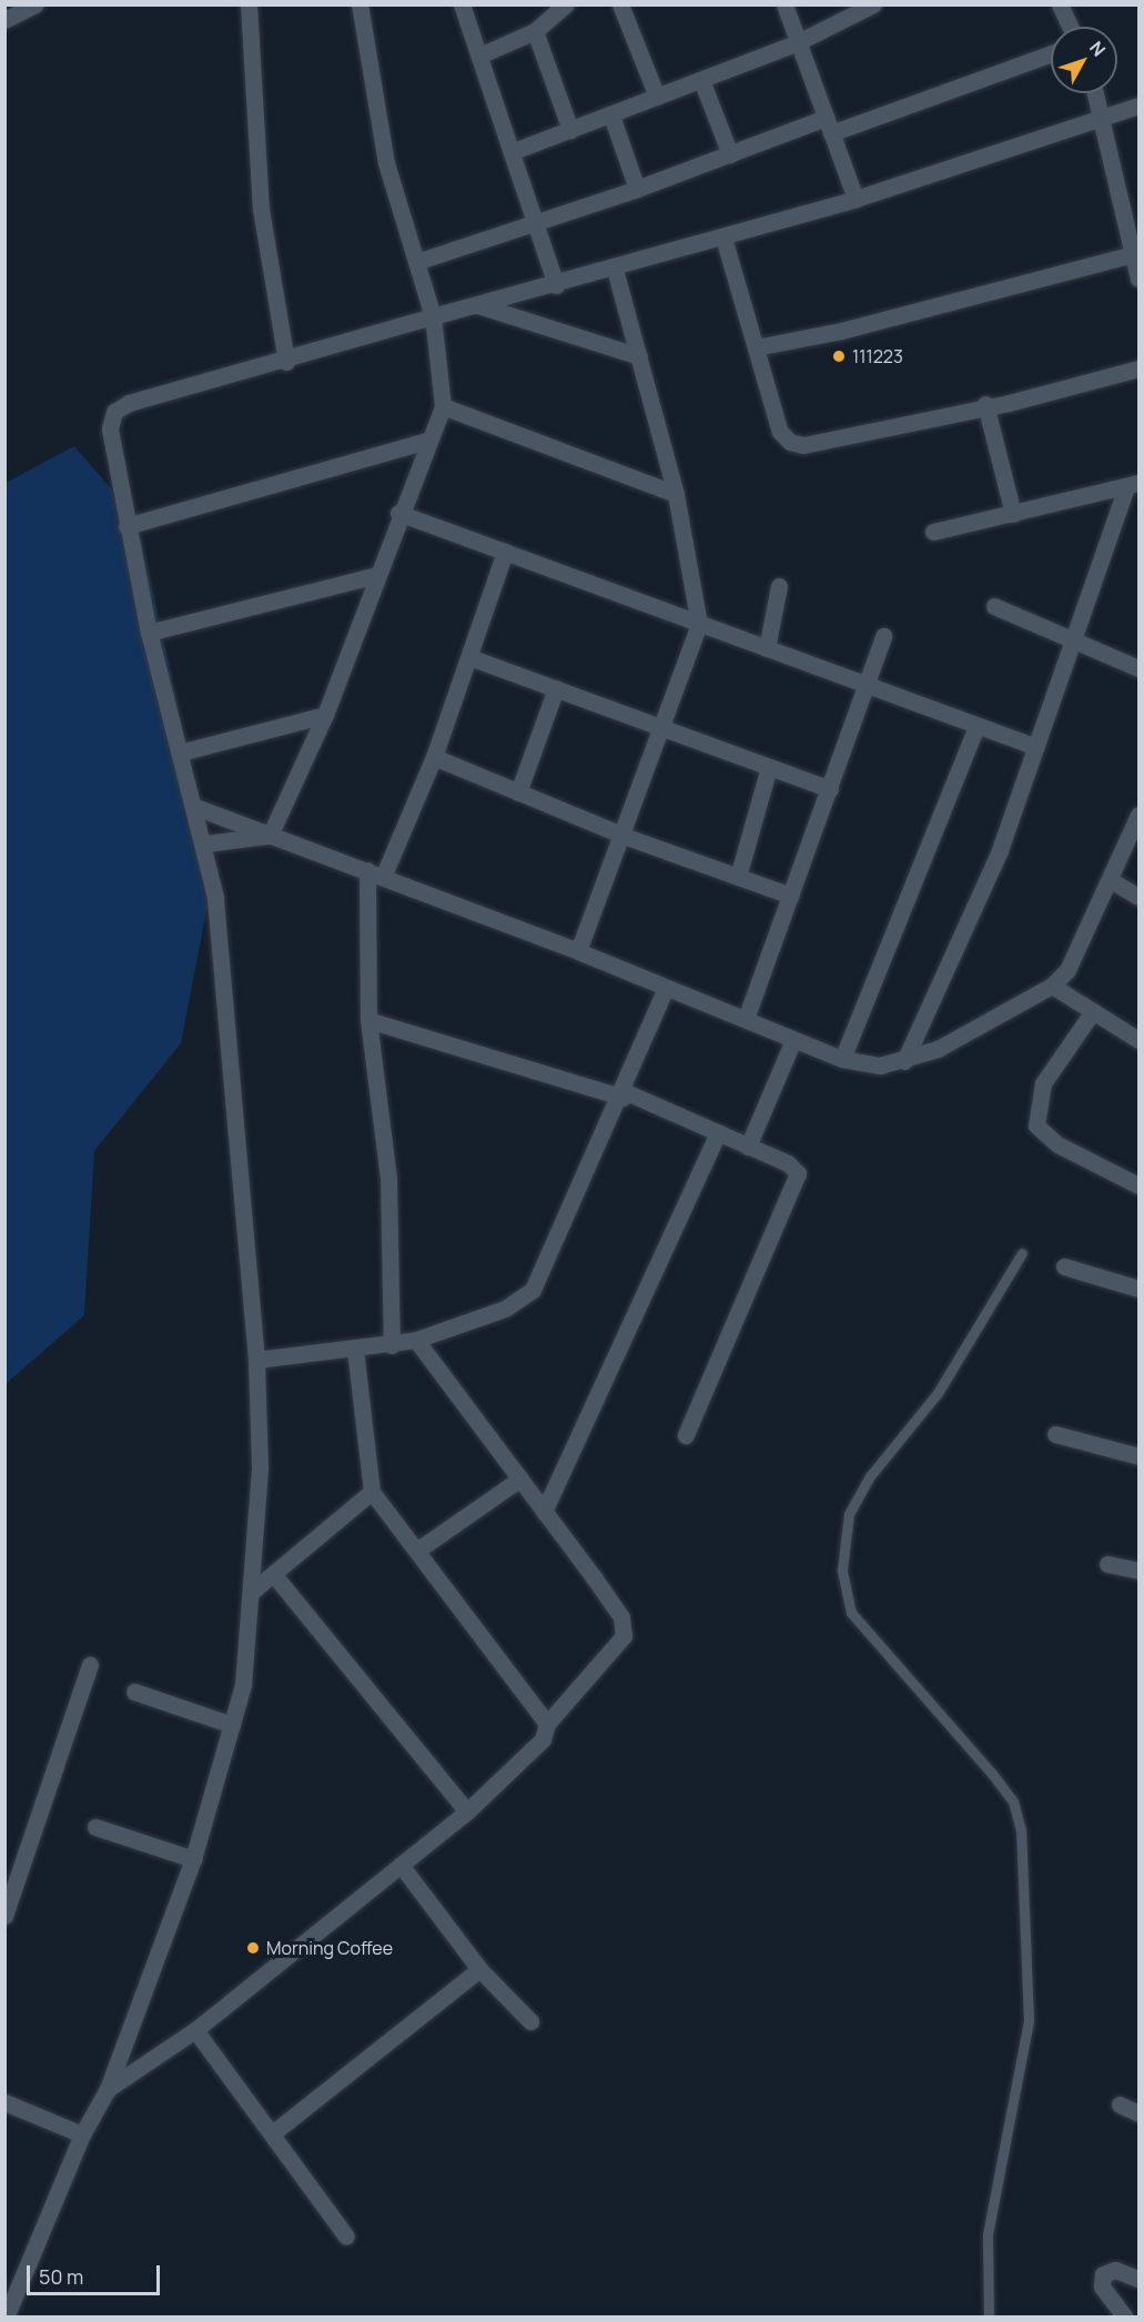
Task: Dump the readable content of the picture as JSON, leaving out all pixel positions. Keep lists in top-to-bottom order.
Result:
{
  "places": ["111223", "Morning Coffee"],
  "scale_bar": "50 m",
  "north": "top right"
}
